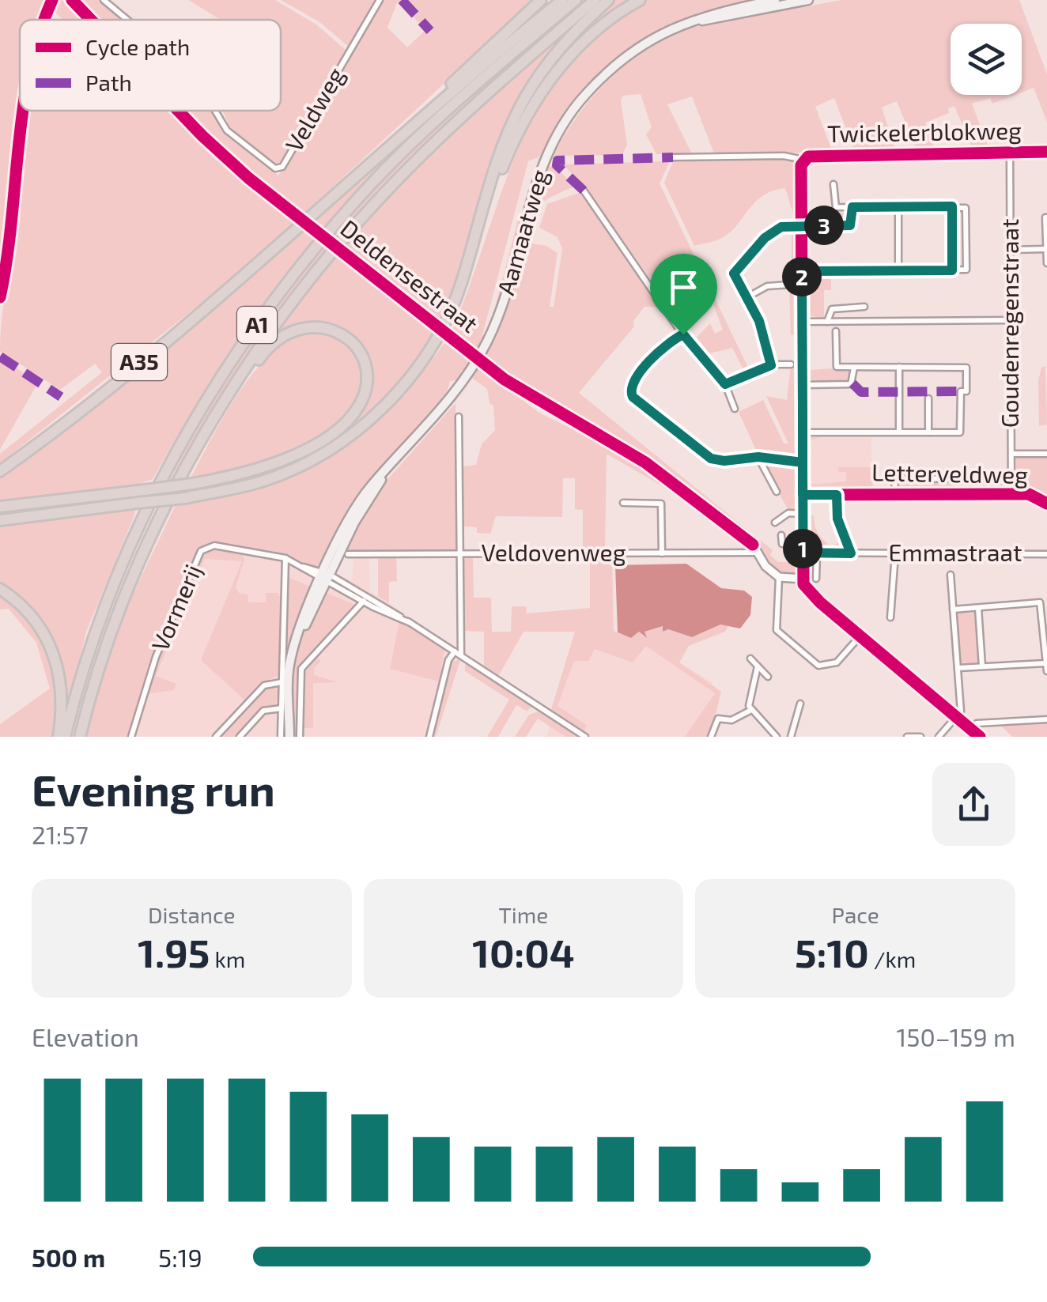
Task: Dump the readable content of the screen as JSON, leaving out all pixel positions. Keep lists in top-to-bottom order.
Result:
{
  "streets": {
    "highway": ["A1", "A35"],
    "main road": ["Aamaatweg"],
    "street": [
      "Veldweg",
      "Twickelerblokweg",
      "Deldensestraat",
      "Goudenregenstraat",
      "Letterveldweg",
      "Veldovenweg",
      "Emmastraat",
      "Vormerij"
    ]
  },
  "crossings": [
    ["Twickelerblokweg", "Goudenregenstraat"],
    ["Deldensestraat", "Veldovenweg"],
    ["Goudenregenstraat", "Letterveldweg"],
    ["Letterveldweg", "Emmastraat"]
  ],
  "legend": ["Cycle path", "Path"],
  "page": {
    "pins": ["3", "2", "1"],
    "heading": ["Evening run", "21:57"],
    "stats": [
      ["Distance", "1.95 km"],
      ["Time", "10:04"],
      ["Pace", "5:10 /km"]
    ],
    "chart": ["Elevation", "150–159 m"],
    "list": [
      {
        "name": "500 m",
        "note": "5:19"
      }
    ]
  }
}
